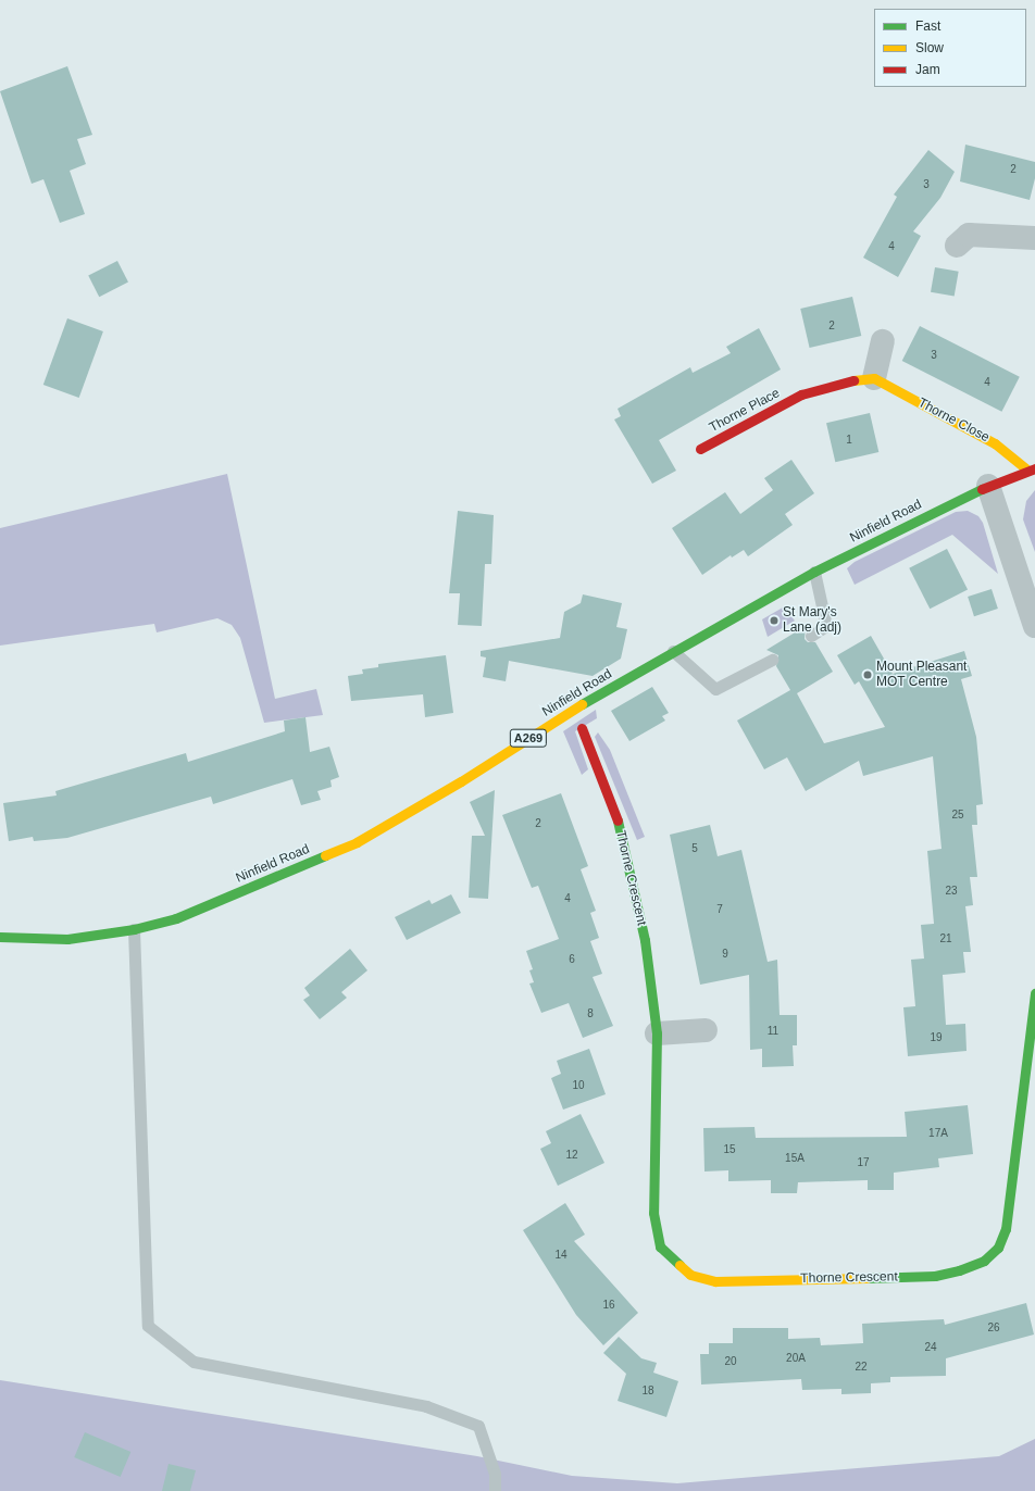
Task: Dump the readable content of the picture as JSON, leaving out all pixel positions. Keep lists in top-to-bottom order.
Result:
{
  "streets": {
    "street": [
      "Thorne Place",
      "Thorne Close",
      "Ninfield Road",
      "A269",
      "Thorne Crescent"
    ]
  },
  "crossings": [
    ["Thorne Place", "Thorne Close"],
    ["Thorne Close", "Ninfield Road"]
  ],
  "places": ["St Mary's Lane (adj)", "Mount Pleasant MOT Centre"],
  "house_numbers": [
    "2",
    "3",
    "4",
    "2",
    "3",
    "4",
    "1",
    "25",
    "2",
    "5",
    "23",
    "4",
    "7",
    "21",
    "9",
    "6",
    "8",
    "11",
    "19",
    "10",
    "17A",
    "15",
    "12",
    "15A",
    "17",
    "14",
    "16",
    "26",
    "24",
    "20A",
    "20",
    "22",
    "18"
  ],
  "legend": ["Fast", "Slow", "Jam"]
}
